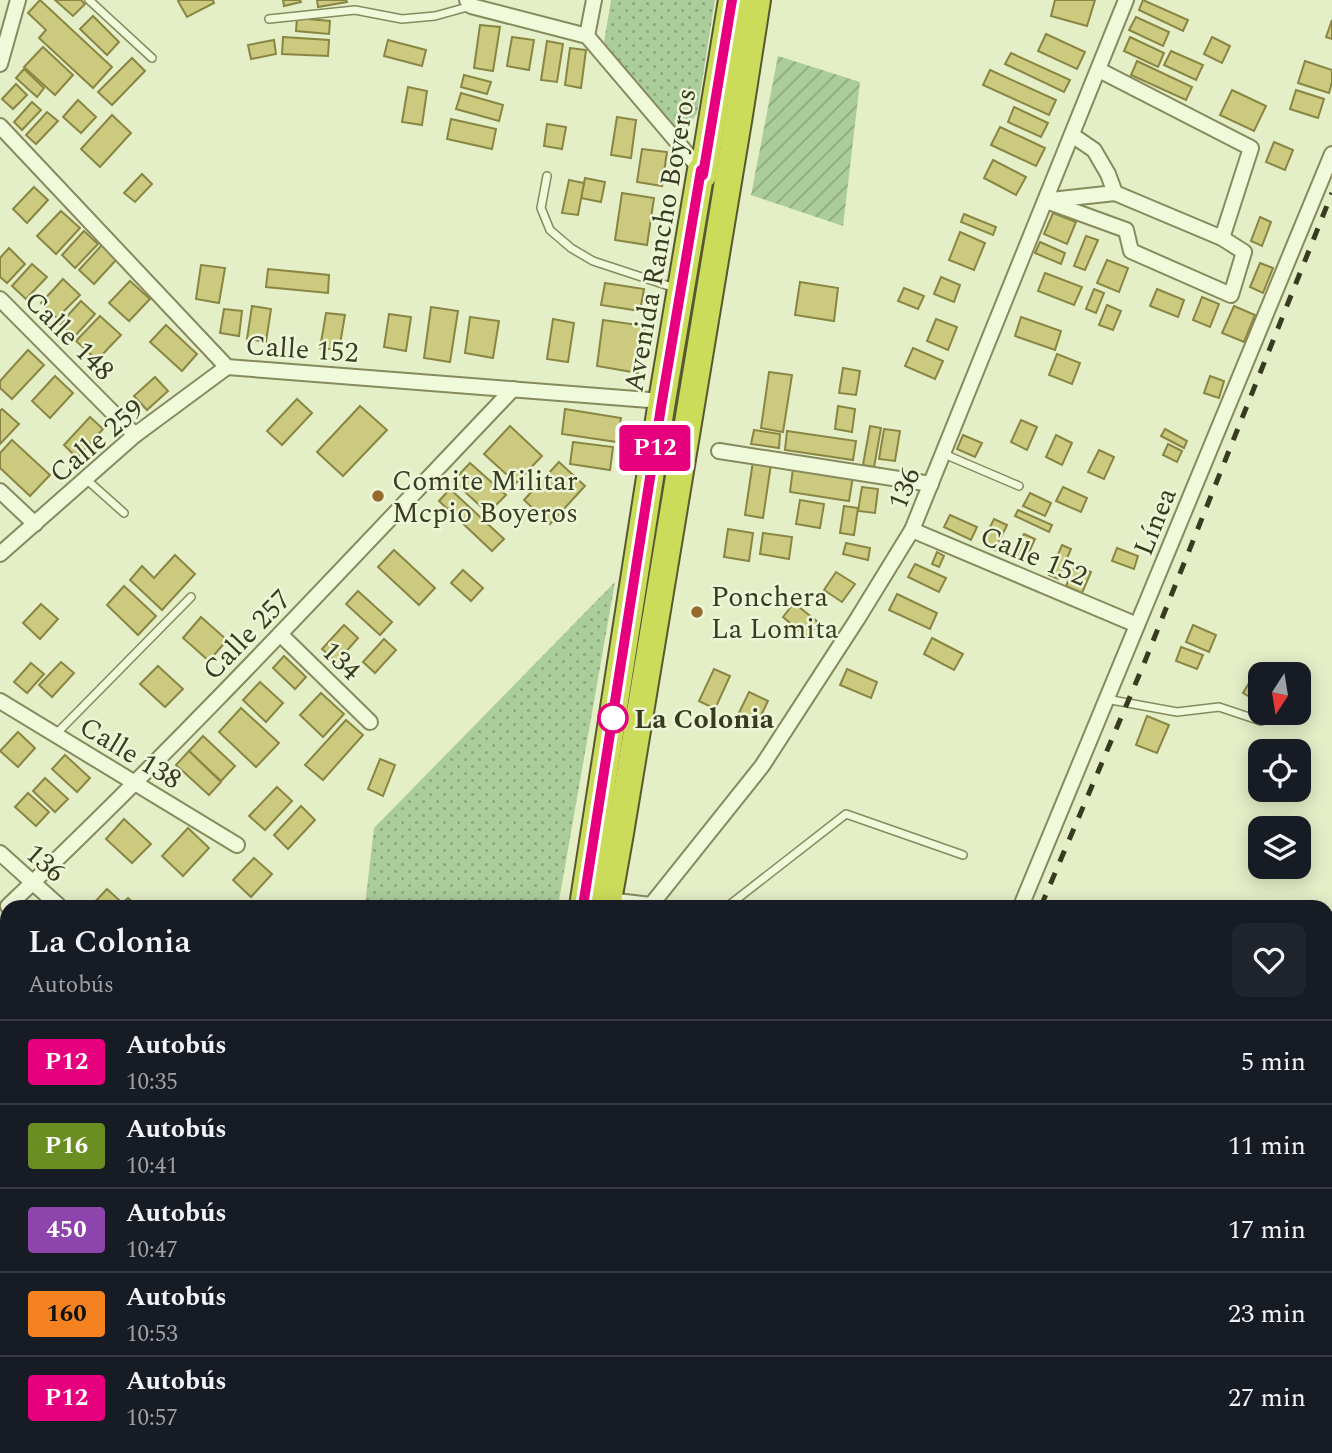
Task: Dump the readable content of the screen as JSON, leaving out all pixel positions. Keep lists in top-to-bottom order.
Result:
{
  "streets": {
    "highway": ["Avenida Rancho Boyeros"],
    "street": [
      "Calle 148",
      "Calle 152",
      "Calle 259",
      "136",
      "Línea",
      "Calle 257",
      "134",
      "Calle 138"
    ]
  },
  "crossings": [
    ["Avenida Rancho Boyeros", "Calle 152"],
    ["Calle 148", "Calle 259"],
    ["Calle 152", "Calle 259"],
    ["Calle 152", "136"],
    ["Calle 152", "Línea"],
    ["Calle 152", "Calle 257"],
    ["136", "Calle 257"],
    ["Calle 257", "134"],
    ["Calle 257", "Calle 138"]
  ],
  "places": ["Comite Militar Mcpio Boyeros", "Ponchera La Lomita", "La Colonia"],
  "lines": ["bus line P12"],
  "north": "bottom",
  "page": {
    "on_map": "P12",
    "heading": ["La Colonia", "Autobús"],
    "list": [
      {
        "mark": "P12",
        "name": "Autobús",
        "note": "10:35",
        "value": "5 min"
      },
      {
        "mark": "P16",
        "name": "Autobús",
        "note": "10:41",
        "value": "11 min"
      },
      {
        "mark": "450",
        "name": "Autobús",
        "note": "10:47",
        "value": "17 min"
      },
      {
        "mark": "160",
        "name": "Autobús",
        "note": "10:53",
        "value": "23 min"
      },
      {
        "mark": "P12",
        "name": "Autobús",
        "note": "10:57",
        "value": "27 min"
      }
    ]
  }
}
